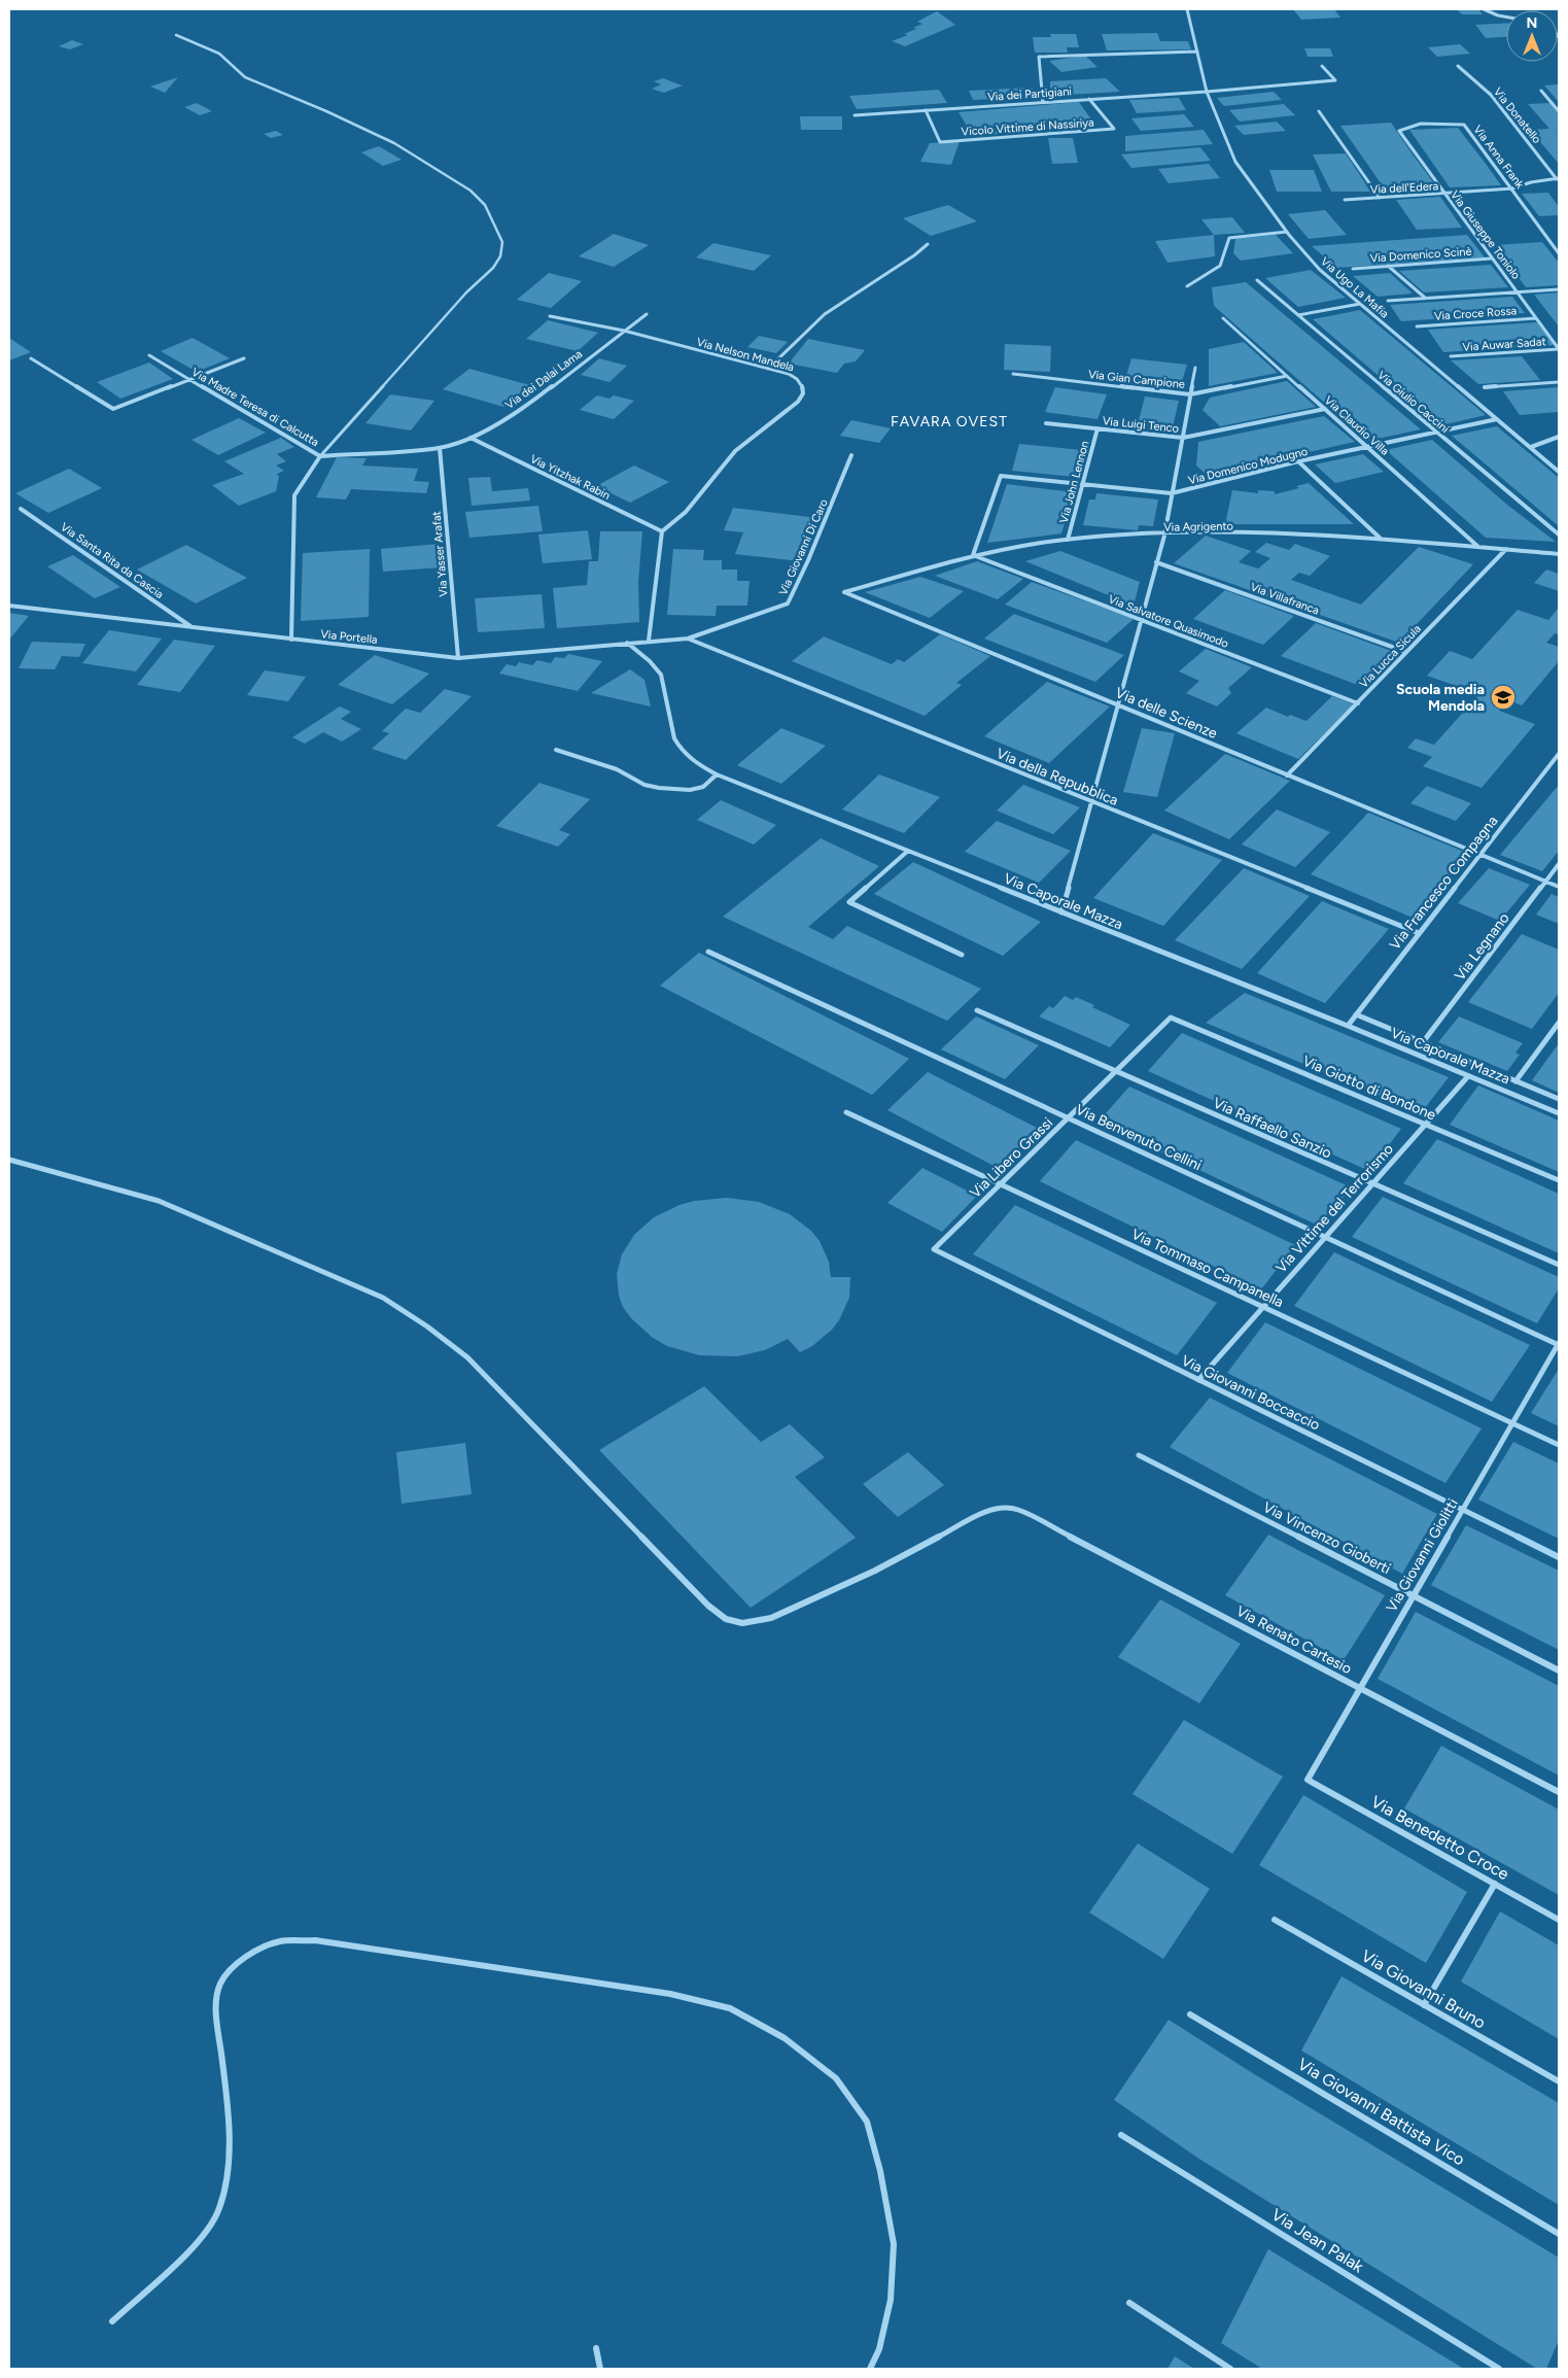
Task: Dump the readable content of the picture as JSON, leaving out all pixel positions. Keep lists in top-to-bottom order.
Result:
{
  "streets": {
    "street": [
      "Via dei Partigiani",
      "Via Donatello",
      "Vicolo Vittime di Nassiriya",
      "Via Anna Frank",
      "Via dell'Edera",
      "Via Giuseppe Toniolo",
      "Via Domenico Scinè",
      "Via Ugo La Mafia",
      "Via Croce Rossa",
      "Via Auwar Sadat",
      "Via Nelson Mandela",
      "Via dei Dalai Lama",
      "Via Gian Campione",
      "Via Giulio Caccini",
      "Via Madre Teresa di Calcutta",
      "Via Luigi Tenco",
      "Via Claudio Villa",
      "Via Domenico Modugno",
      "Via Yitzhak Rabin",
      "Via John Lennon",
      "Via Agrigento",
      "Via Giovanni Di Caro",
      "Via Yasser Arafat",
      "Via Santa Rita da Cascia",
      "Via Villafranca",
      "Via Salvatore Quasimodo",
      "Via Portella",
      "Via Lucca Sicula",
      "Via delle Scienze",
      "Via della Repubblica",
      "Via Francesco Compagna",
      "Via Caporale Mazza",
      "Via Legnano",
      "Via Giotto di Bondone",
      "Via Raffaello Sanzio",
      "Via Benvenuto Cellini",
      "Via Libero Grassi",
      "Via Vittime del Terrorismo",
      "Via Tommaso Campanella",
      "Via Giovanni Boccaccio",
      "Via Vincenzo Gioberti",
      "Via Giovanni Giolitti",
      "Via Renato Cartesio",
      "Via Benedetto Croce",
      "Via Giovanni Bruno",
      "Via Giovanni Battista Vico",
      "Via Jean Palak"
    ]
  },
  "crossings": [
    ["Via dei Partigiani", "Vicolo Vittime di Nassiriya"],
    ["Via dei Partigiani", "Via Ugo La Mafia"],
    ["Via Donatello", "Via dell'Edera"],
    ["Via Anna Frank", "Via dell'Edera"],
    ["Via Anna Frank", "Via Giuseppe Toniolo"],
    ["Via dell'Edera", "Via Giuseppe Toniolo"],
    ["Via Giuseppe Toniolo", "Via Domenico Scinè"],
    ["Via Giuseppe Toniolo", "Via Croce Rossa"],
    ["Via Giuseppe Toniolo", "Via Auwar Sadat"],
    ["Via Ugo La Mafia", "Via Domenico Modugno"],
    ["Via Nelson Mandela", "Via dei Dalai Lama"],
    ["Via Nelson Mandela", "Via Yitzhak Rabin"],
    ["Via dei Dalai Lama", "Via Madre Teresa di Calcutta"],
    ["Via dei Dalai Lama", "Via Yitzhak Rabin"],
    ["Via dei Dalai Lama", "Via Yasser Arafat"],
    ["Via Gian Campione", "Via Claudio Villa"],
    ["Via Giulio Caccini", "Via Domenico Modugno"],
    ["Via Madre Teresa di Calcutta", "Via Portella"],
    ["Via Luigi Tenco", "Via Claudio Villa"],
    ["Via Luigi Tenco", "Via John Lennon"],
    ["Via Claudio Villa", "Via Domenico Modugno"],
    ["Via Claudio Villa", "Via Agrigento"],
    ["Via Domenico Modugno", "Via John Lennon"],
    ["Via Domenico Modugno", "Via Agrigento"],
    ["Via Domenico Modugno", "Via Salvatore Quasimodo"],
    ["Via John Lennon", "Via Agrigento"],
    ["Via Agrigento", "Via Salvatore Quasimodo"],
    ["Via Agrigento", "Via Lucca Sicula"],
    ["Via Agrigento", "Via delle Scienze"],
    ["Via Giovanni Di Caro", "Via Portella"],
    ["Via Giovanni Di Caro", "Via della Repubblica"],
    ["Via Yasser Arafat", "Via Portella"],
    ["Via Santa Rita da Cascia", "Via Portella"],
    ["Via Villafranca", "Via Lucca Sicula"],
    ["Via Salvatore Quasimodo", "Via Lucca Sicula"],
    ["Via Portella", "Via della Repubblica"],
    ["Via Portella", "Via Caporale Mazza"],
    ["Via Lucca Sicula", "Via delle Scienze"],
    ["Via delle Scienze", "Via Francesco Compagna"],
    ["Via delle Scienze", "Via Legnano"],
    ["Via della Repubblica", "Via Francesco Compagna"],
    ["Via Francesco Compagna", "Via Caporale Mazza"],
    ["Via Caporale Mazza", "Via Legnano"],
    ["Via Caporale Mazza", "Via Vittime del Terrorismo"],
    ["Via Giotto di Bondone", "Via Libero Grassi"],
    ["Via Giotto di Bondone", "Via Vittime del Terrorismo"],
    ["Via Raffaello Sanzio", "Via Libero Grassi"],
    ["Via Raffaello Sanzio", "Via Vittime del Terrorismo"],
    ["Via Benvenuto Cellini", "Via Libero Grassi"],
    ["Via Benvenuto Cellini", "Via Vittime del Terrorismo"],
    ["Via Benvenuto Cellini", "Via Giovanni Giolitti"],
    ["Via Libero Grassi", "Via Tommaso Campanella"],
    ["Via Libero Grassi", "Via Giovanni Boccaccio"],
    ["Via Vittime del Terrorismo", "Via Tommaso Campanella"],
    ["Via Vittime del Terrorismo", "Via Giovanni Boccaccio"],
    ["Via Tommaso Campanella", "Via Giovanni Giolitti"],
    ["Via Giovanni Boccaccio", "Via Giovanni Giolitti"],
    ["Via Vincenzo Gioberti", "Via Giovanni Giolitti"],
    ["Via Giovanni Giolitti", "Via Renato Cartesio"],
    ["Via Giovanni Giolitti", "Via Benedetto Croce"]
  ],
  "districts": ["FAVARA OVEST"],
  "places": {
    "school or university": ["Scuola media Mendola"]
  },
  "north": "top"
}
